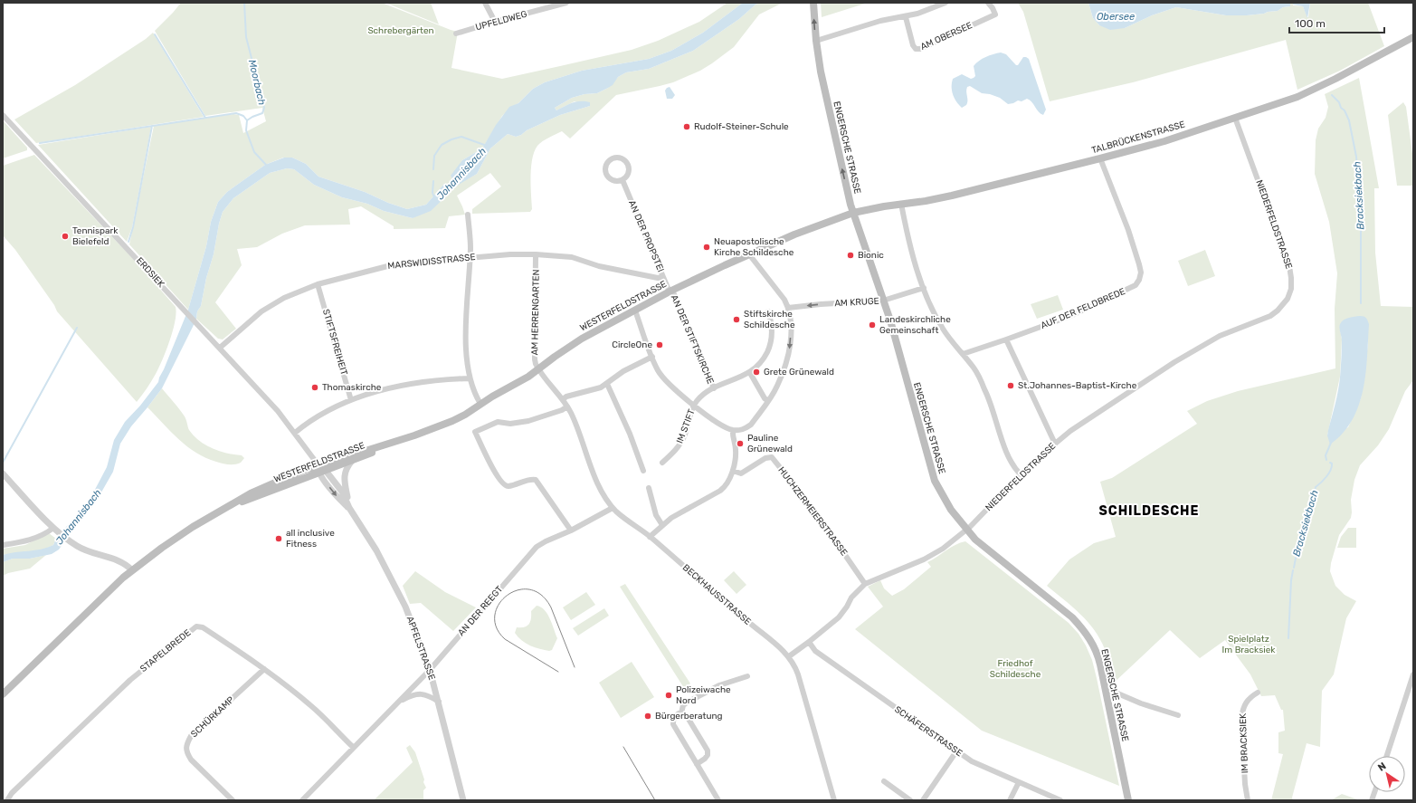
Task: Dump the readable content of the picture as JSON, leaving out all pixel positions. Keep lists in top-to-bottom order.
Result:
{
  "streets": {
    "main road": ["TALBRÜCKENSTRASSE", "ENGERSCHE STRASSE", "WESTERFELDSTRASSE"],
    "street": [
      "UPFELDWEG",
      "AM OBERSEE",
      "NIEDERFELDSTRASSE",
      "AN DER PROPSTEI",
      "MARSWIDISSTRASSE",
      "ERDSIEK",
      "AM KRUGE",
      "AUF DER FELDBREDE",
      "AM HERRENGARTEN",
      "AN DER STIFTSKIRCHE",
      "STIFTSFREIHEIT",
      "IM STIFT",
      "HUCHZERMEIERSTRASSE",
      "BECKHAUSSTRASSE",
      "AN DER REEGT",
      "APFELSTRASSE",
      "STAPELBREDE",
      "SCHÜRKAMP",
      "SCHÄFERSTRASSE",
      "IM BRACKSIEK"
    ]
  },
  "crossings": [
    ["TALBRÜCKENSTRASSE", "ENGERSCHE STRASSE"],
    ["TALBRÜCKENSTRASSE", "NIEDERFELDSTRASSE"],
    ["TALBRÜCKENSTRASSE", "WESTERFELDSTRASSE"],
    ["TALBRÜCKENSTRASSE", "AUF DER FELDBREDE"],
    ["ENGERSCHE STRASSE", "NIEDERFELDSTRASSE"],
    ["ENGERSCHE STRASSE", "AM KRUGE"],
    ["ENGERSCHE STRASSE", "WESTERFELDSTRASSE"],
    ["NIEDERFELDSTRASSE", "HUCHZERMEIERSTRASSE"],
    ["NIEDERFELDSTRASSE", "BECKHAUSSTRASSE"],
    ["NIEDERFELDSTRASSE", "SCHÄFERSTRASSE"],
    ["AN DER PROPSTEI", "MARSWIDISSTRASSE"],
    ["AN DER PROPSTEI", "WESTERFELDSTRASSE"],
    ["AN DER PROPSTEI", "AN DER STIFTSKIRCHE"],
    ["MARSWIDISSTRASSE", "ERDSIEK"],
    ["MARSWIDISSTRASSE", "AM HERRENGARTEN"],
    ["MARSWIDISSTRASSE", "STIFTSFREIHEIT"],
    ["ERDSIEK", "WESTERFELDSTRASSE"],
    ["WESTERFELDSTRASSE", "AM HERRENGARTEN"],
    ["WESTERFELDSTRASSE", "AN DER STIFTSKIRCHE"],
    ["WESTERFELDSTRASSE", "BECKHAUSSTRASSE"],
    ["WESTERFELDSTRASSE", "APFELSTRASSE"],
    ["AM HERRENGARTEN", "BECKHAUSSTRASSE"],
    ["AN DER STIFTSKIRCHE", "IM STIFT"],
    ["BECKHAUSSTRASSE", "AN DER REEGT"],
    ["AN DER REEGT", "APFELSTRASSE"],
    ["AN DER REEGT", "STAPELBREDE"],
    ["STAPELBREDE", "SCHÜRKAMP"]
  ],
  "one_way": ["AM KRUGE"],
  "districts": ["SCHILDESCHE"],
  "water": [
    "Obersee",
    "Moorbach",
    "Johannisbach",
    "Bracksiekbach"
  ],
  "parks": ["Schrebergärten", "Spielplatz Im Bracksiek", "Friedhof Schildesche"],
  "places": [
    "Rudolf-Steiner-Schule",
    "Tennispark Bielefeld",
    "Neuapostolische Kirche Schildesche",
    "Bionic",
    "Stiftskirche Schildesche",
    "Landeskirchliche Gemeinschaft",
    "CircleOne",
    "Grete Grünewald",
    "St.Johannes-Baptist-Kirche",
    "Thomaskirche",
    "Pauline Grünewald",
    "all inclusive Fitness",
    "Polizeiwache Nord",
    "Bürgerberatung"
  ],
  "scale_bar": "100 m",
  "north": "top left"
}
